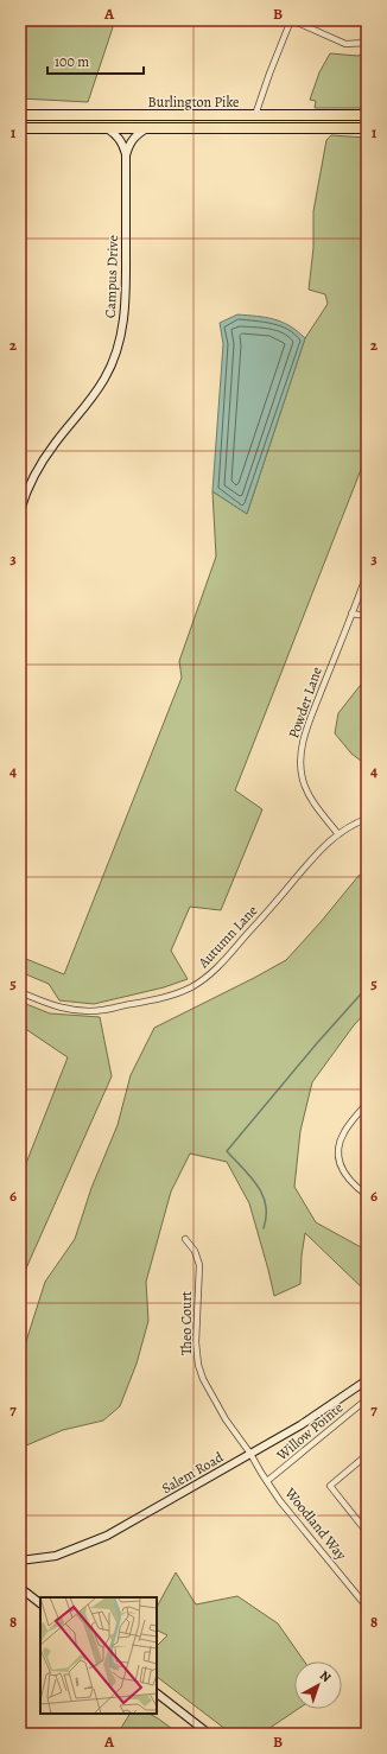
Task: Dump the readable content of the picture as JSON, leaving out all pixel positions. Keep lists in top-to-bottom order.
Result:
{
  "streets": {
    "highway": ["Burlington Pike"],
    "street": [
      "Campus Drive",
      "Powder Lane",
      "Autumn Lane",
      "Theo Court",
      "Willow Pointe",
      "Salem Road",
      "Woodland Way"
    ]
  },
  "crossings": [
    ["Burlington Pike", "Campus Drive"],
    ["Powder Lane", "Autumn Lane"],
    ["Theo Court", "Salem Road"],
    ["Theo Court", "Woodland Way"],
    ["Willow Pointe", "Woodland Way"],
    ["Salem Road", "Woodland Way"]
  ],
  "scale_bar": "100 m",
  "north": "top right",
  "grid": {
    "columns": ["A", "B"],
    "rows": [
      "1",
      "2",
      "3",
      "4",
      "5",
      "6",
      "7",
      "8"
    ]
  }
}
